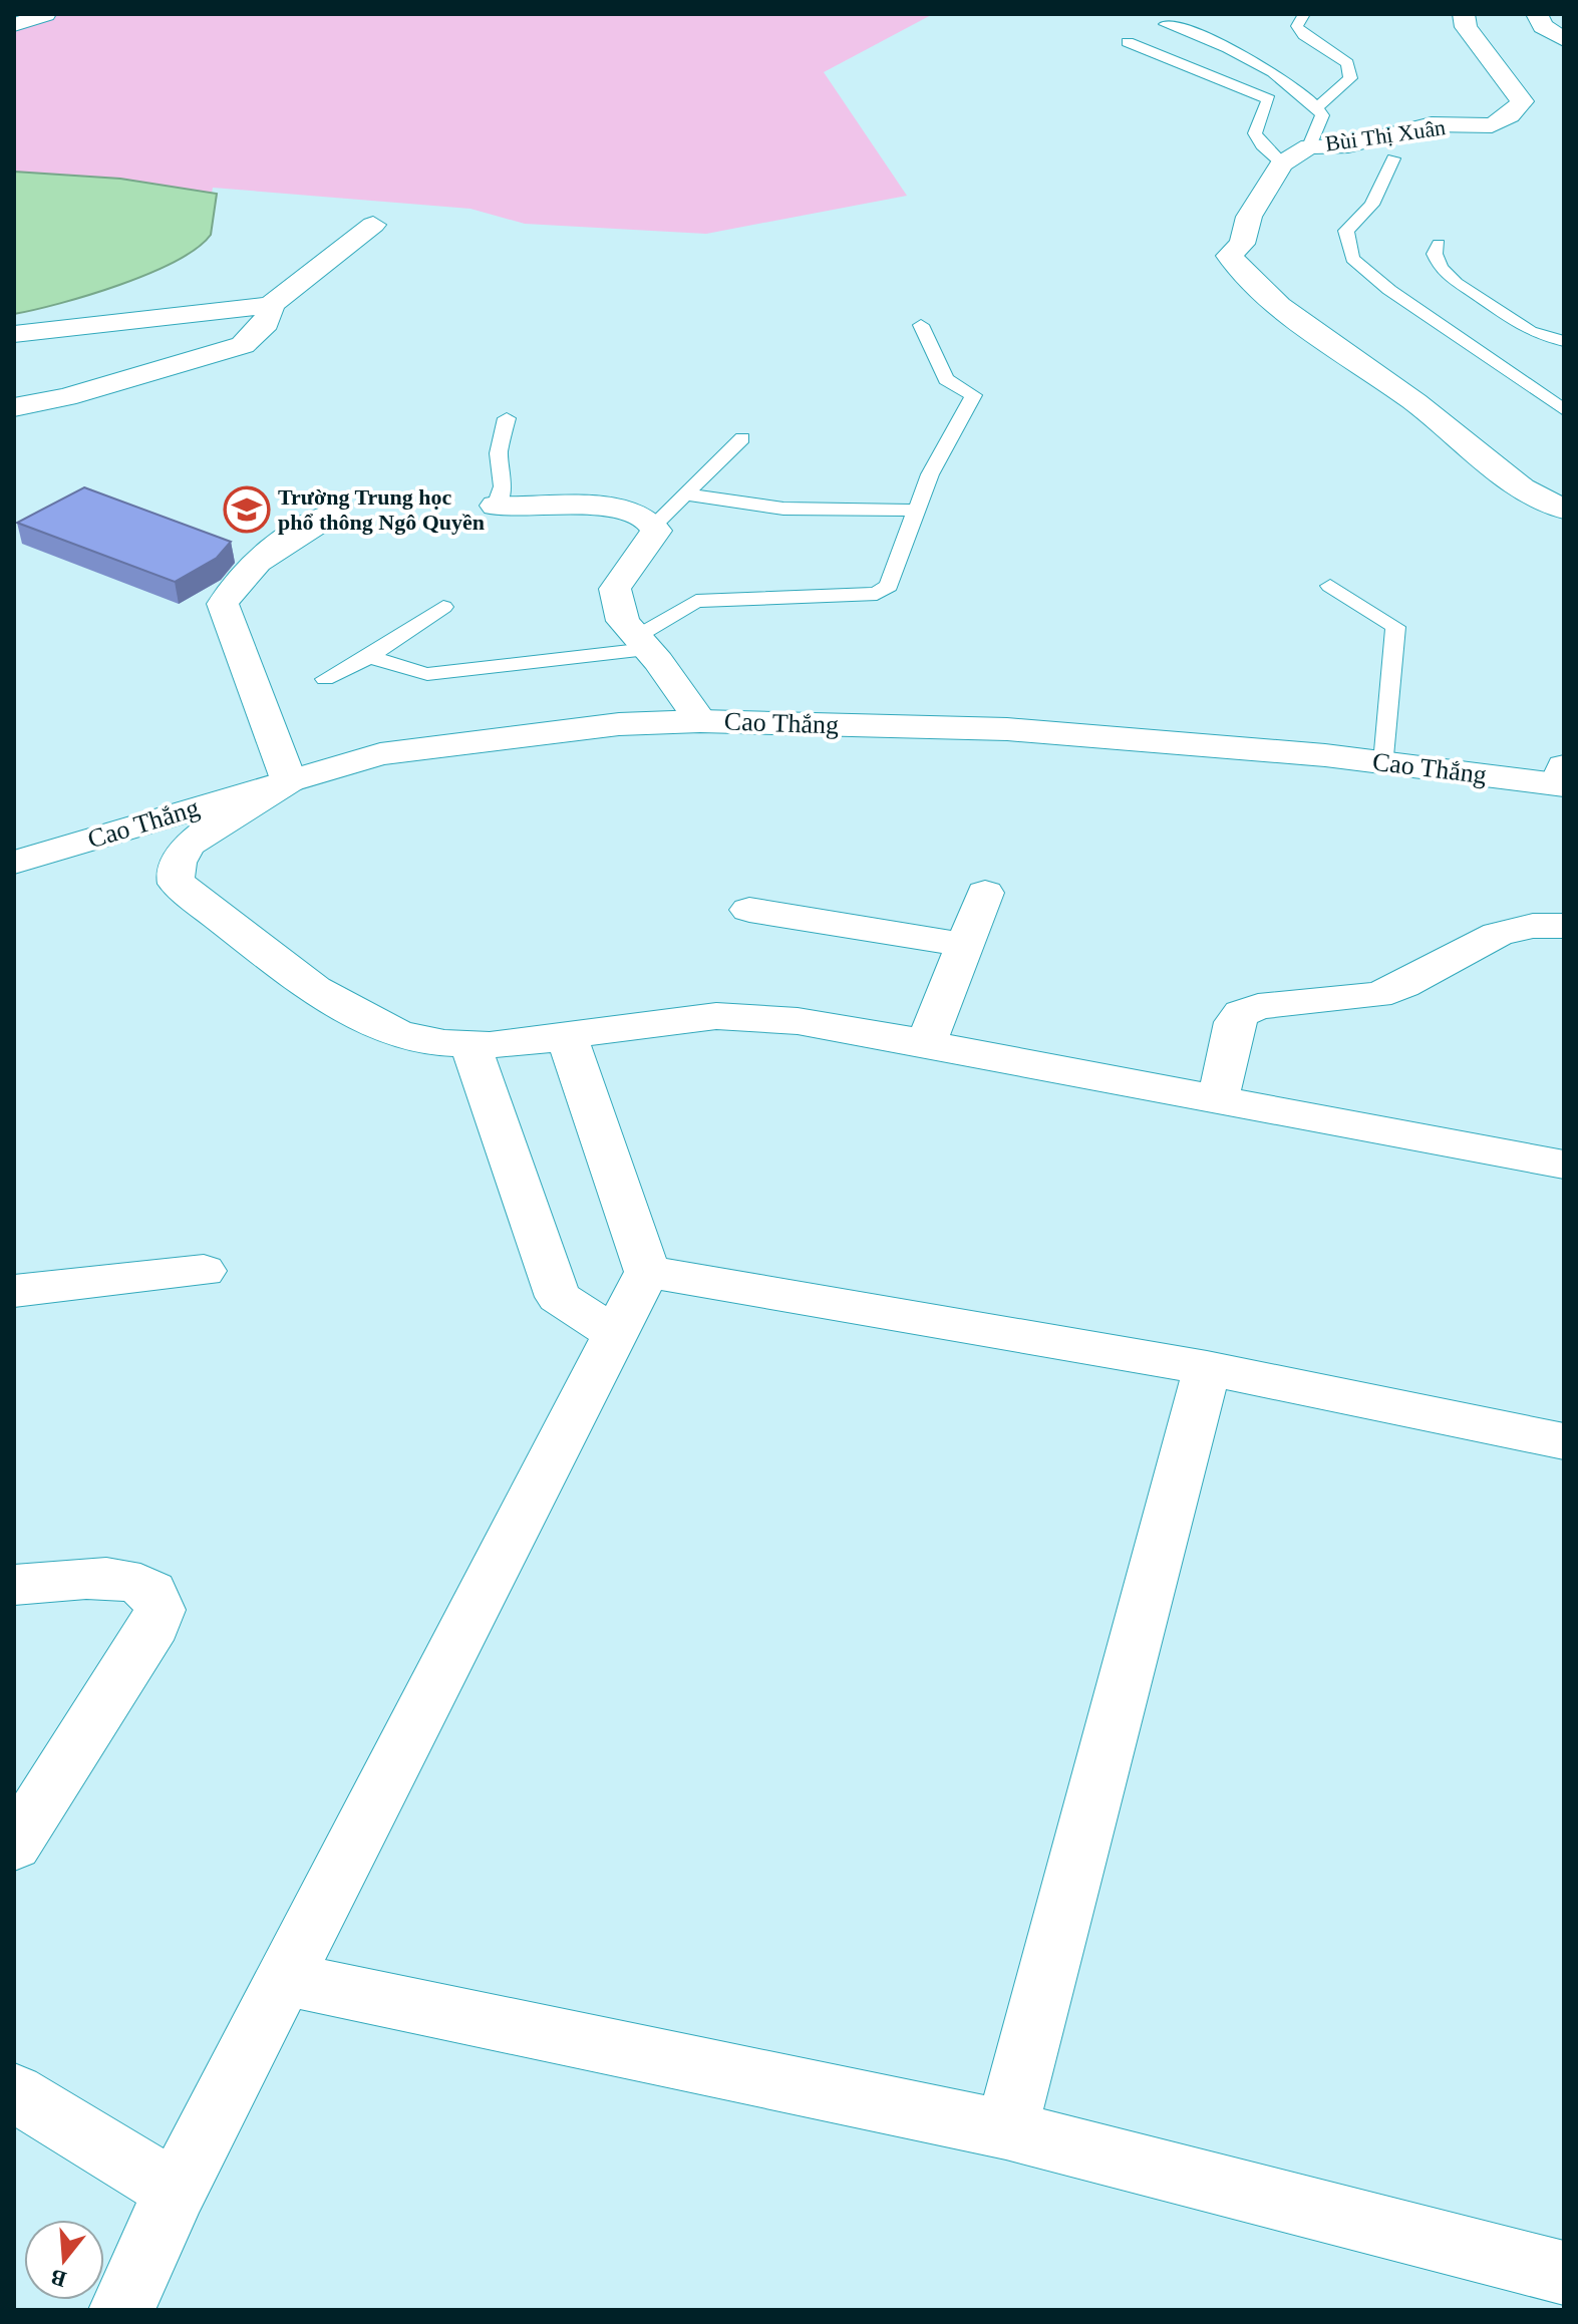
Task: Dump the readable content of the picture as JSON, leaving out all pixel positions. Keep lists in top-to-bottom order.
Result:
{
  "streets": {
    "street": ["Bùi Thị Xuân", "Cao Thắng"]
  },
  "places": {
    "school or university": ["Trường Trung học phổ thông Ngô Quyền"]
  },
  "north": "bottom"
}
